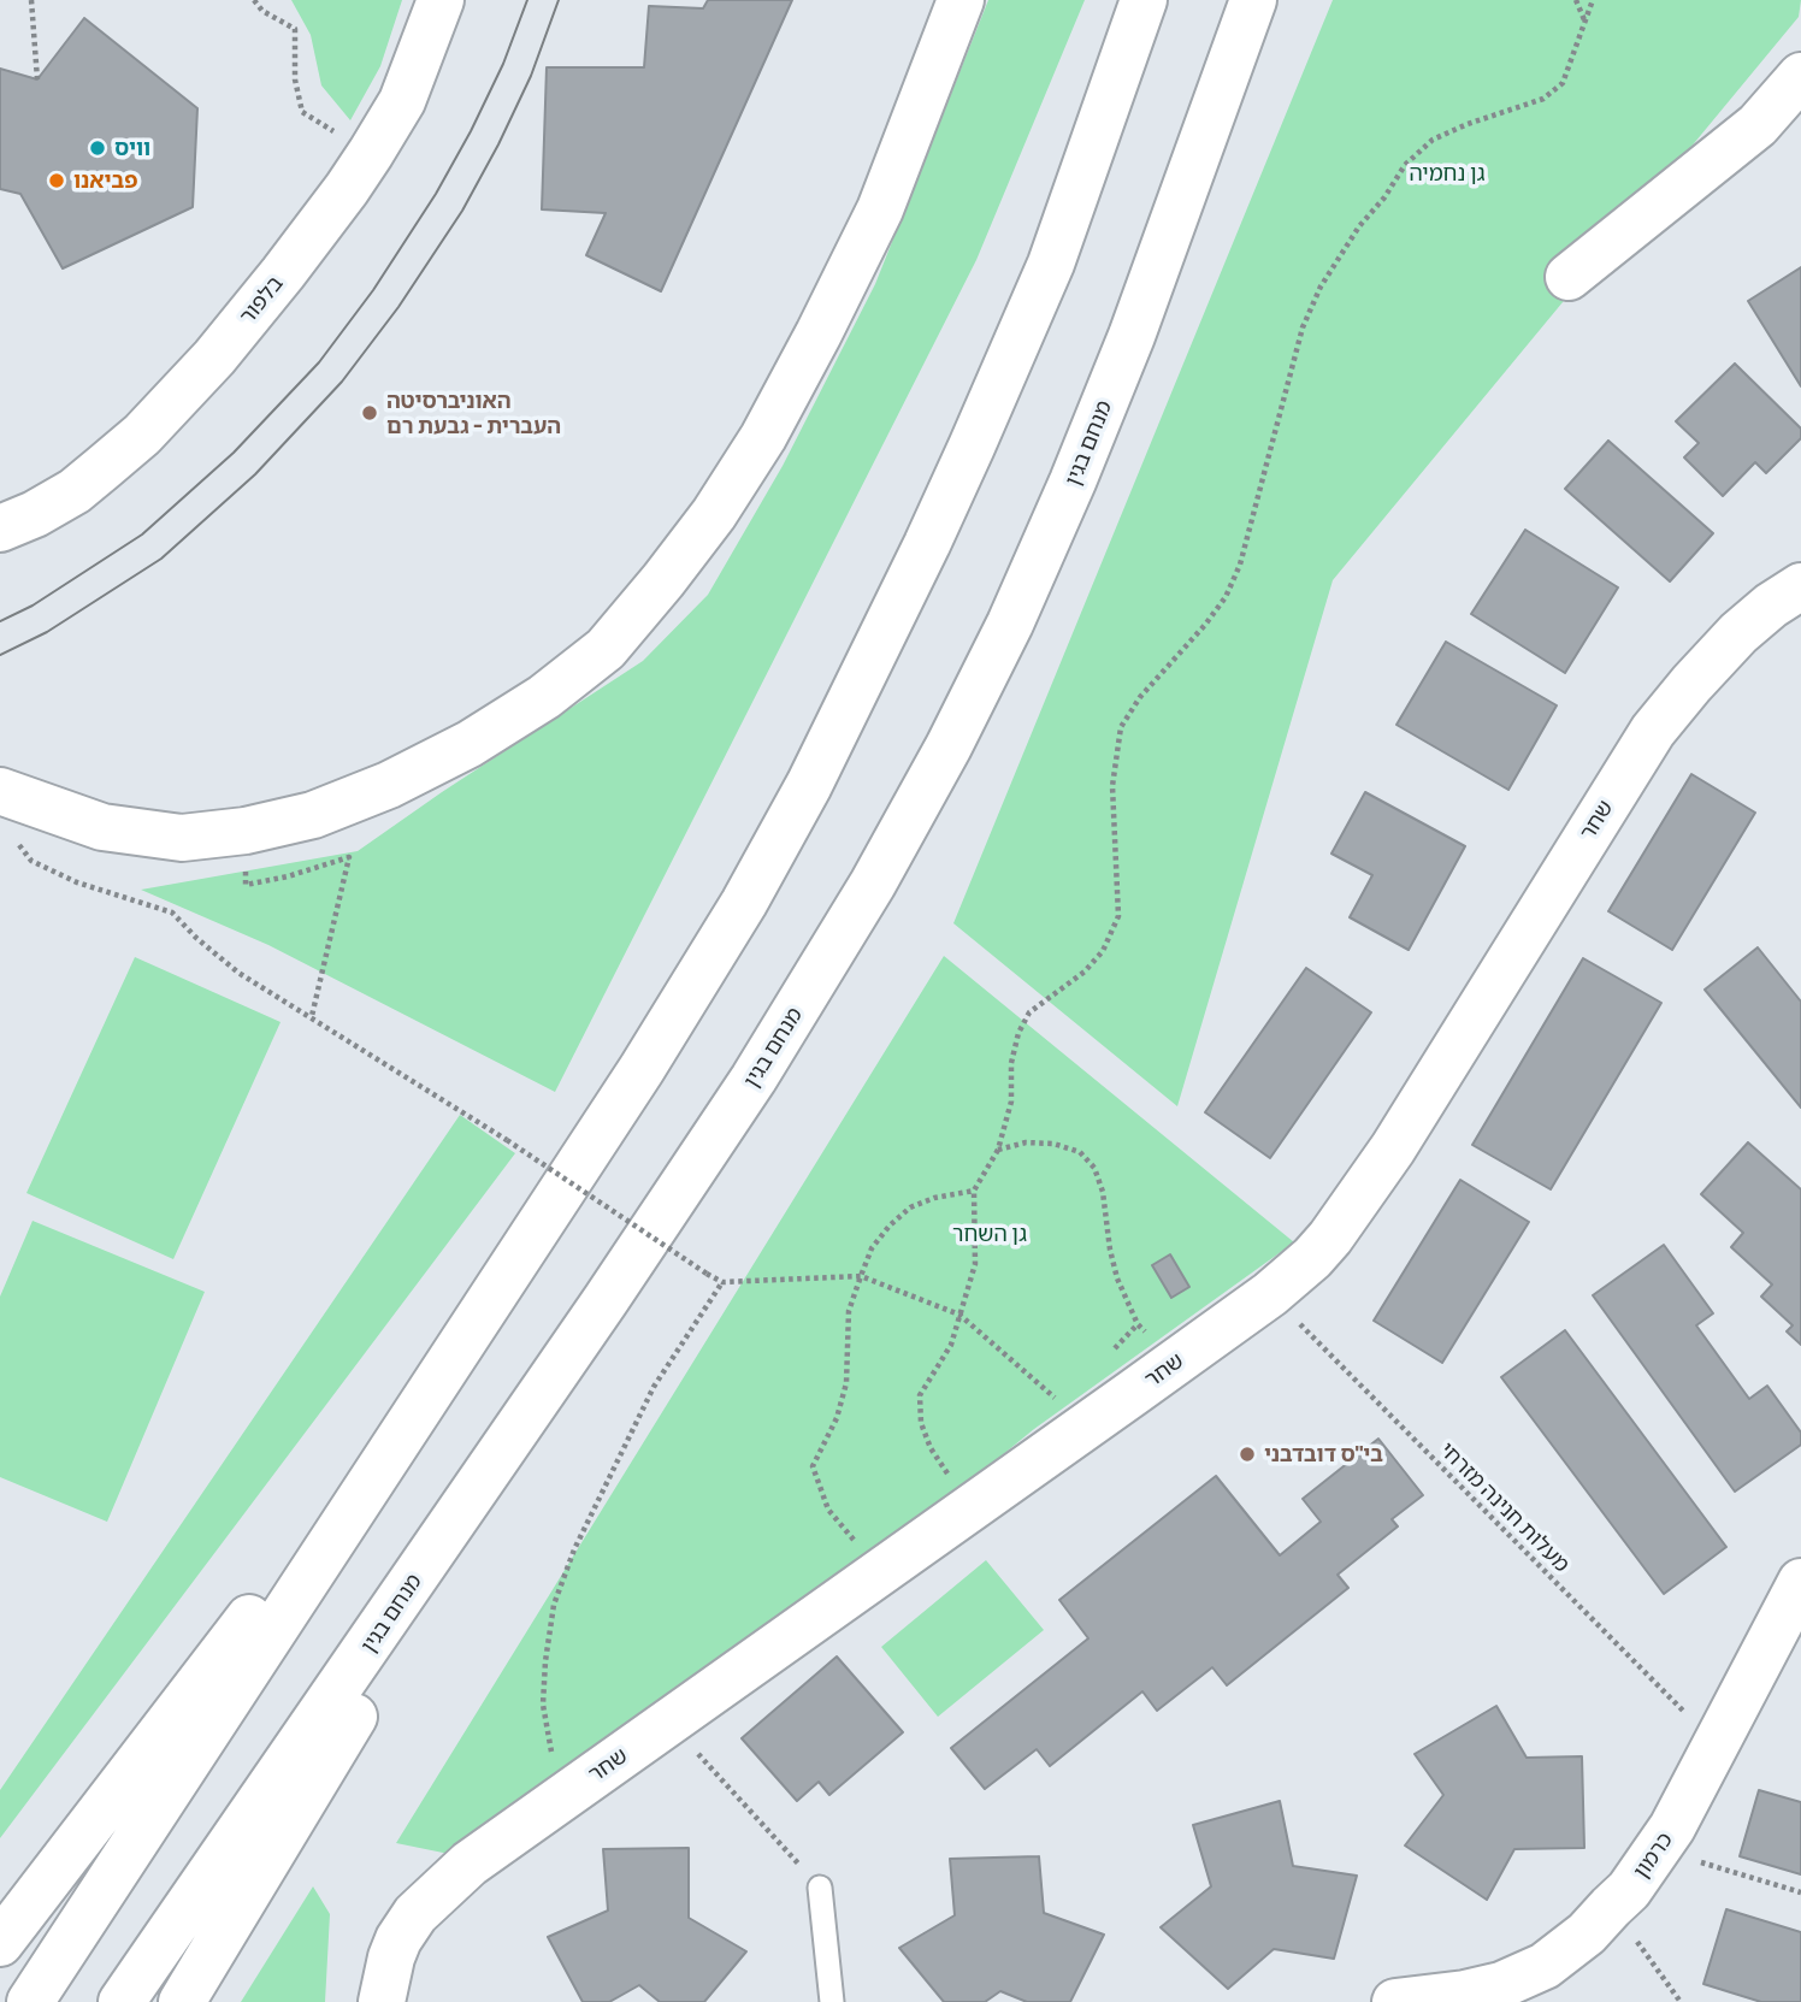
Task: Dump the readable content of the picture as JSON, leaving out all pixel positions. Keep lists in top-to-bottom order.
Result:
{
  "streets": {
    "main road": [
      "בלפור",
      "מנחם בגין",
      "שחר",
      "כרמון"
    ],
    "path": ["מעלות חנינה מזרחי"]
  },
  "crossings": [
    ["שחר", "מעלות חנינה מזרחי"],
    ["מעלות חנינה מזרחי", "כרמון"]
  ],
  "parks": ["גן נחמיה", "גן השחר"],
  "places": [
    "וויס",
    "פביאנו",
    "האוניברסיטה העברית - גבעת רם",
    "בי\"ס דובדבני"
  ]
}
